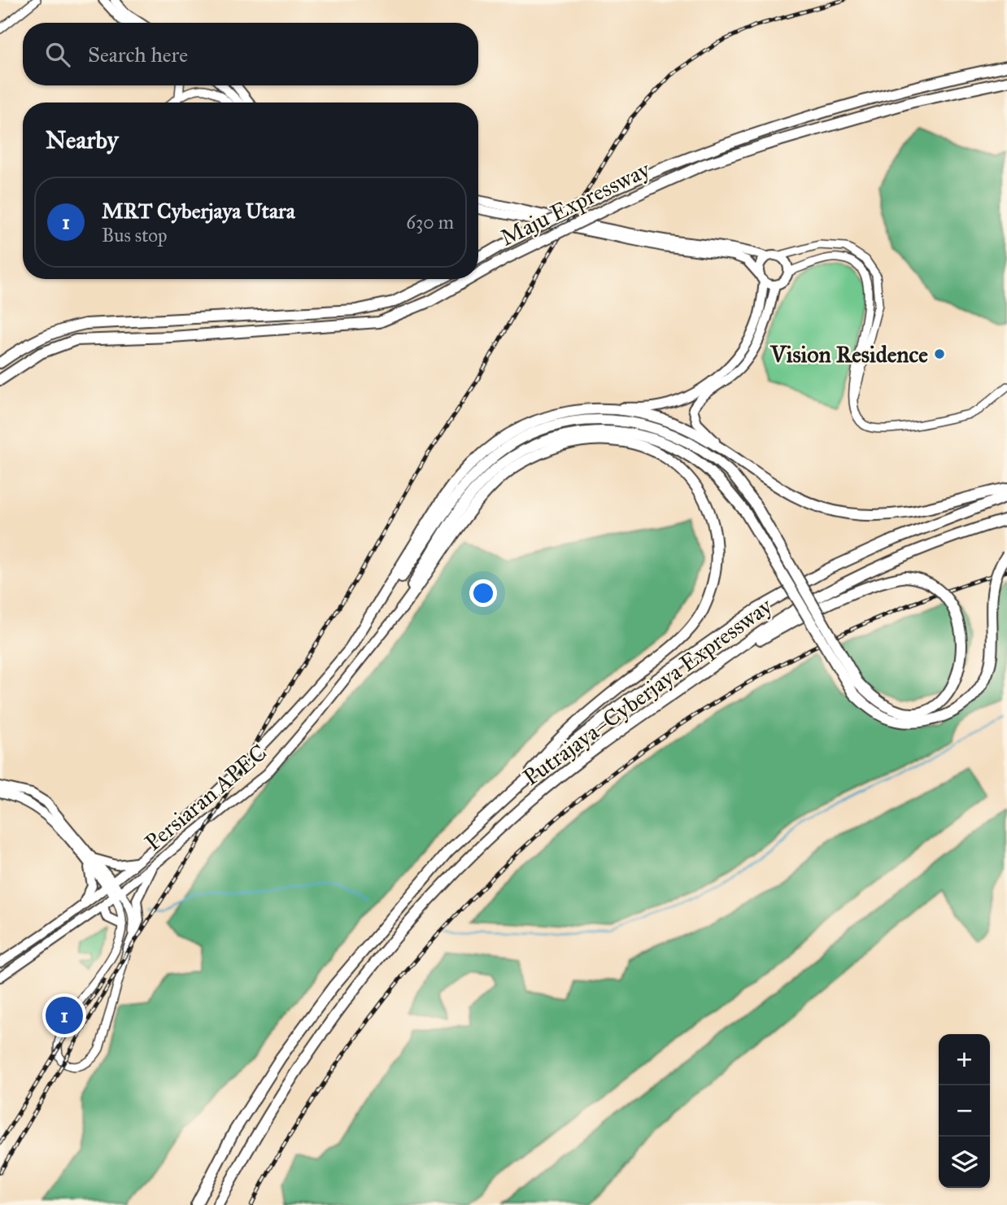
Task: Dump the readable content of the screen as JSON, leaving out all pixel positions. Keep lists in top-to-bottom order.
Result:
{
  "streets": {
    "highway": ["Maju Expressway", "Putrajaya–Cyberjaya Expressway"],
    "main road": ["Persiaran APEC"]
  },
  "places": ["Vision Residence"],
  "page": {
    "search": "Search here",
    "heading": "Nearby",
    "list": [
      {
        "mark": "1",
        "name": "MRT Cyberjaya Utara",
        "note": "Bus stop",
        "value": "630 m"
      }
    ],
    "pins": "1",
    "map_buttons": ["+", "−"]
  }
}
